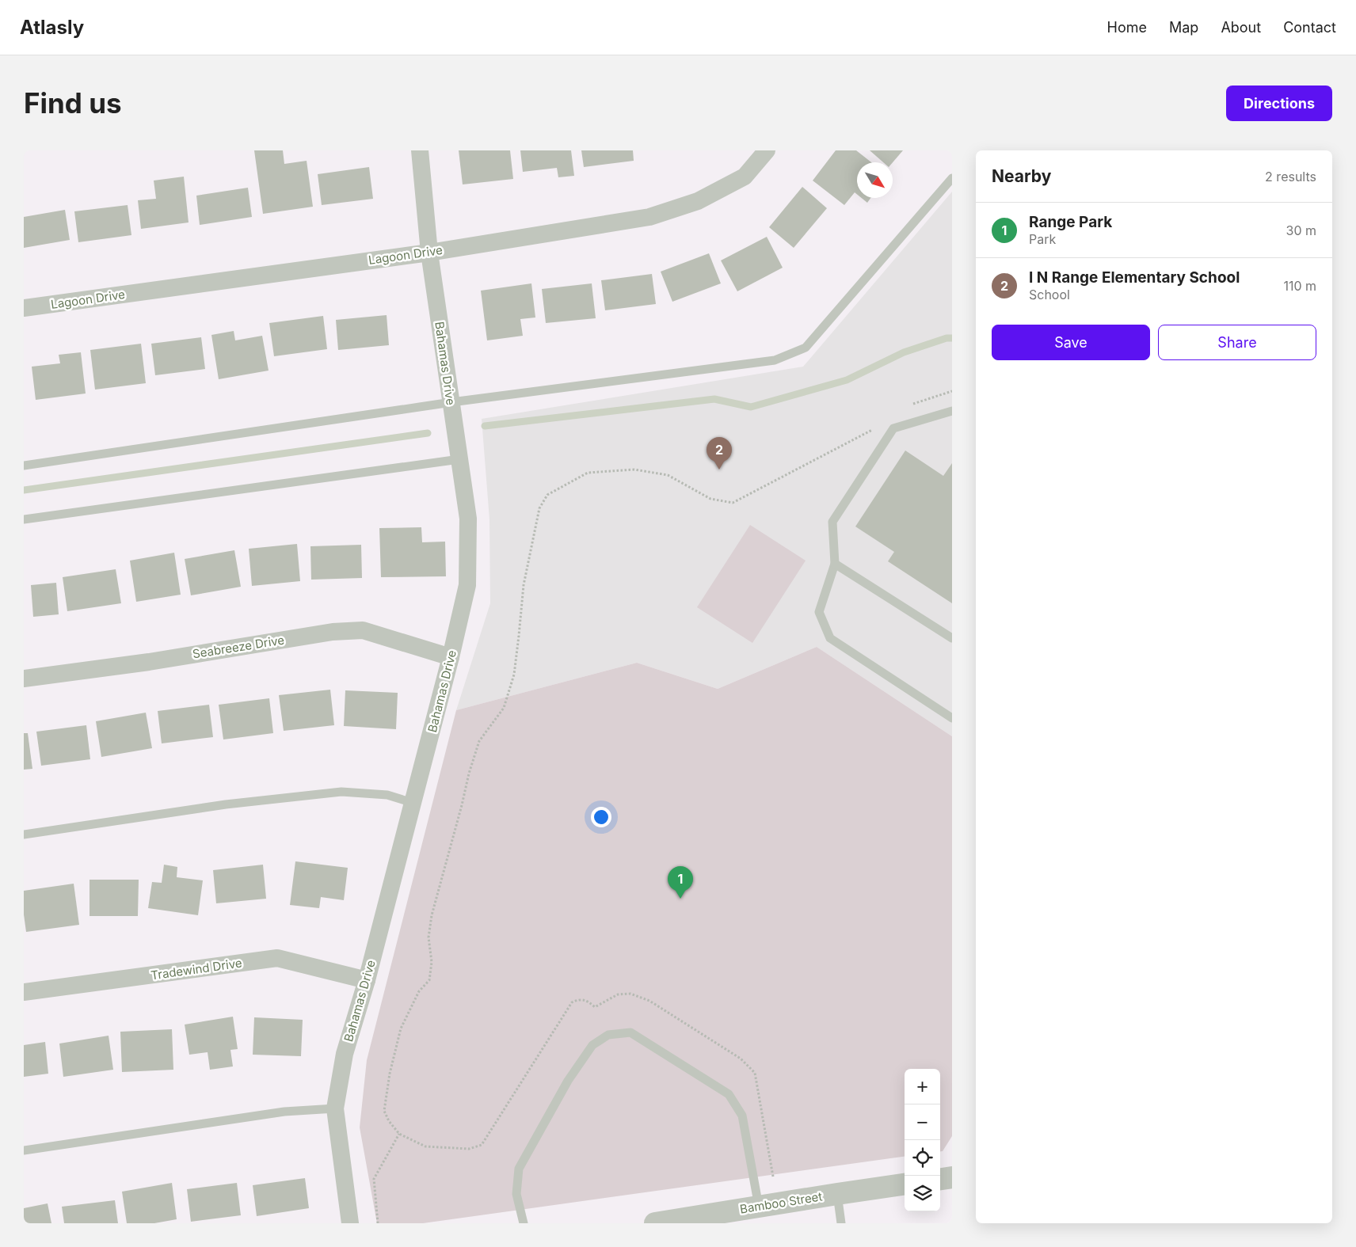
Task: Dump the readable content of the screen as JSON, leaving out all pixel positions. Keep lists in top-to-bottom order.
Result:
{
  "streets": {
    "street": [
      "Lagoon Drive",
      "Bahamas Drive",
      "Seabreeze Drive",
      "Tradewind Drive",
      "Bamboo Street"
    ]
  },
  "crossings": [
    ["Lagoon Drive", "Bahamas Drive"],
    ["Bahamas Drive", "Seabreeze Drive"],
    ["Bahamas Drive", "Tradewind Drive"]
  ],
  "north": "bottom right",
  "page": {
    "header": "Atlasly",
    "nav": [
      "Home",
      "Map",
      "About",
      "Contact"
    ],
    "buttons": [
      "Directions",
      ["Save", "Share"]
    ],
    "title": "Find us",
    "heading": ["Nearby", "2 results"],
    "list": [
      {
        "mark": "1",
        "name": "Range Park",
        "note": "Park",
        "value": "30 m"
      },
      {
        "mark": "2",
        "name": "I N Range Elementary School",
        "note": "School",
        "value": "110 m"
      }
    ],
    "pins": ["2", "1"],
    "map_buttons": ["+", "−"]
  }
}
